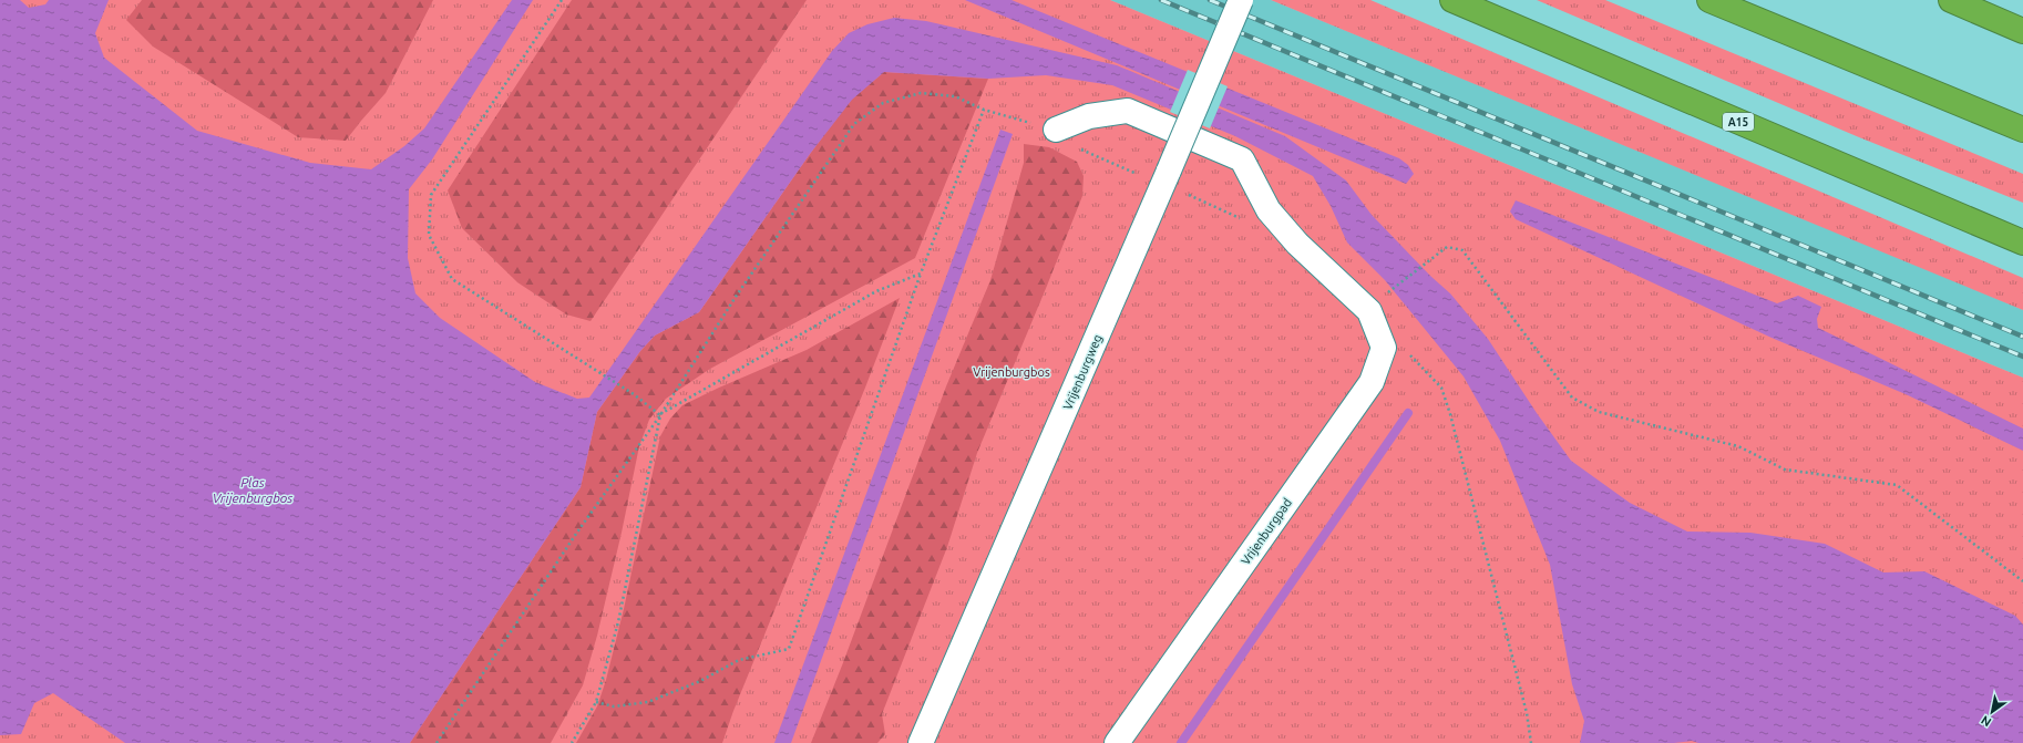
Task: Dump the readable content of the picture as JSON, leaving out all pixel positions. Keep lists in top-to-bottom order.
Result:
{
  "streets": {
    "highway": ["A15"],
    "street": ["Vrijenburgweg", "Vrijenburgpad"]
  },
  "water": ["Plas Vrijenburgbos"],
  "parks": ["Vrijenburgbos"],
  "north": "bottom left"
}
